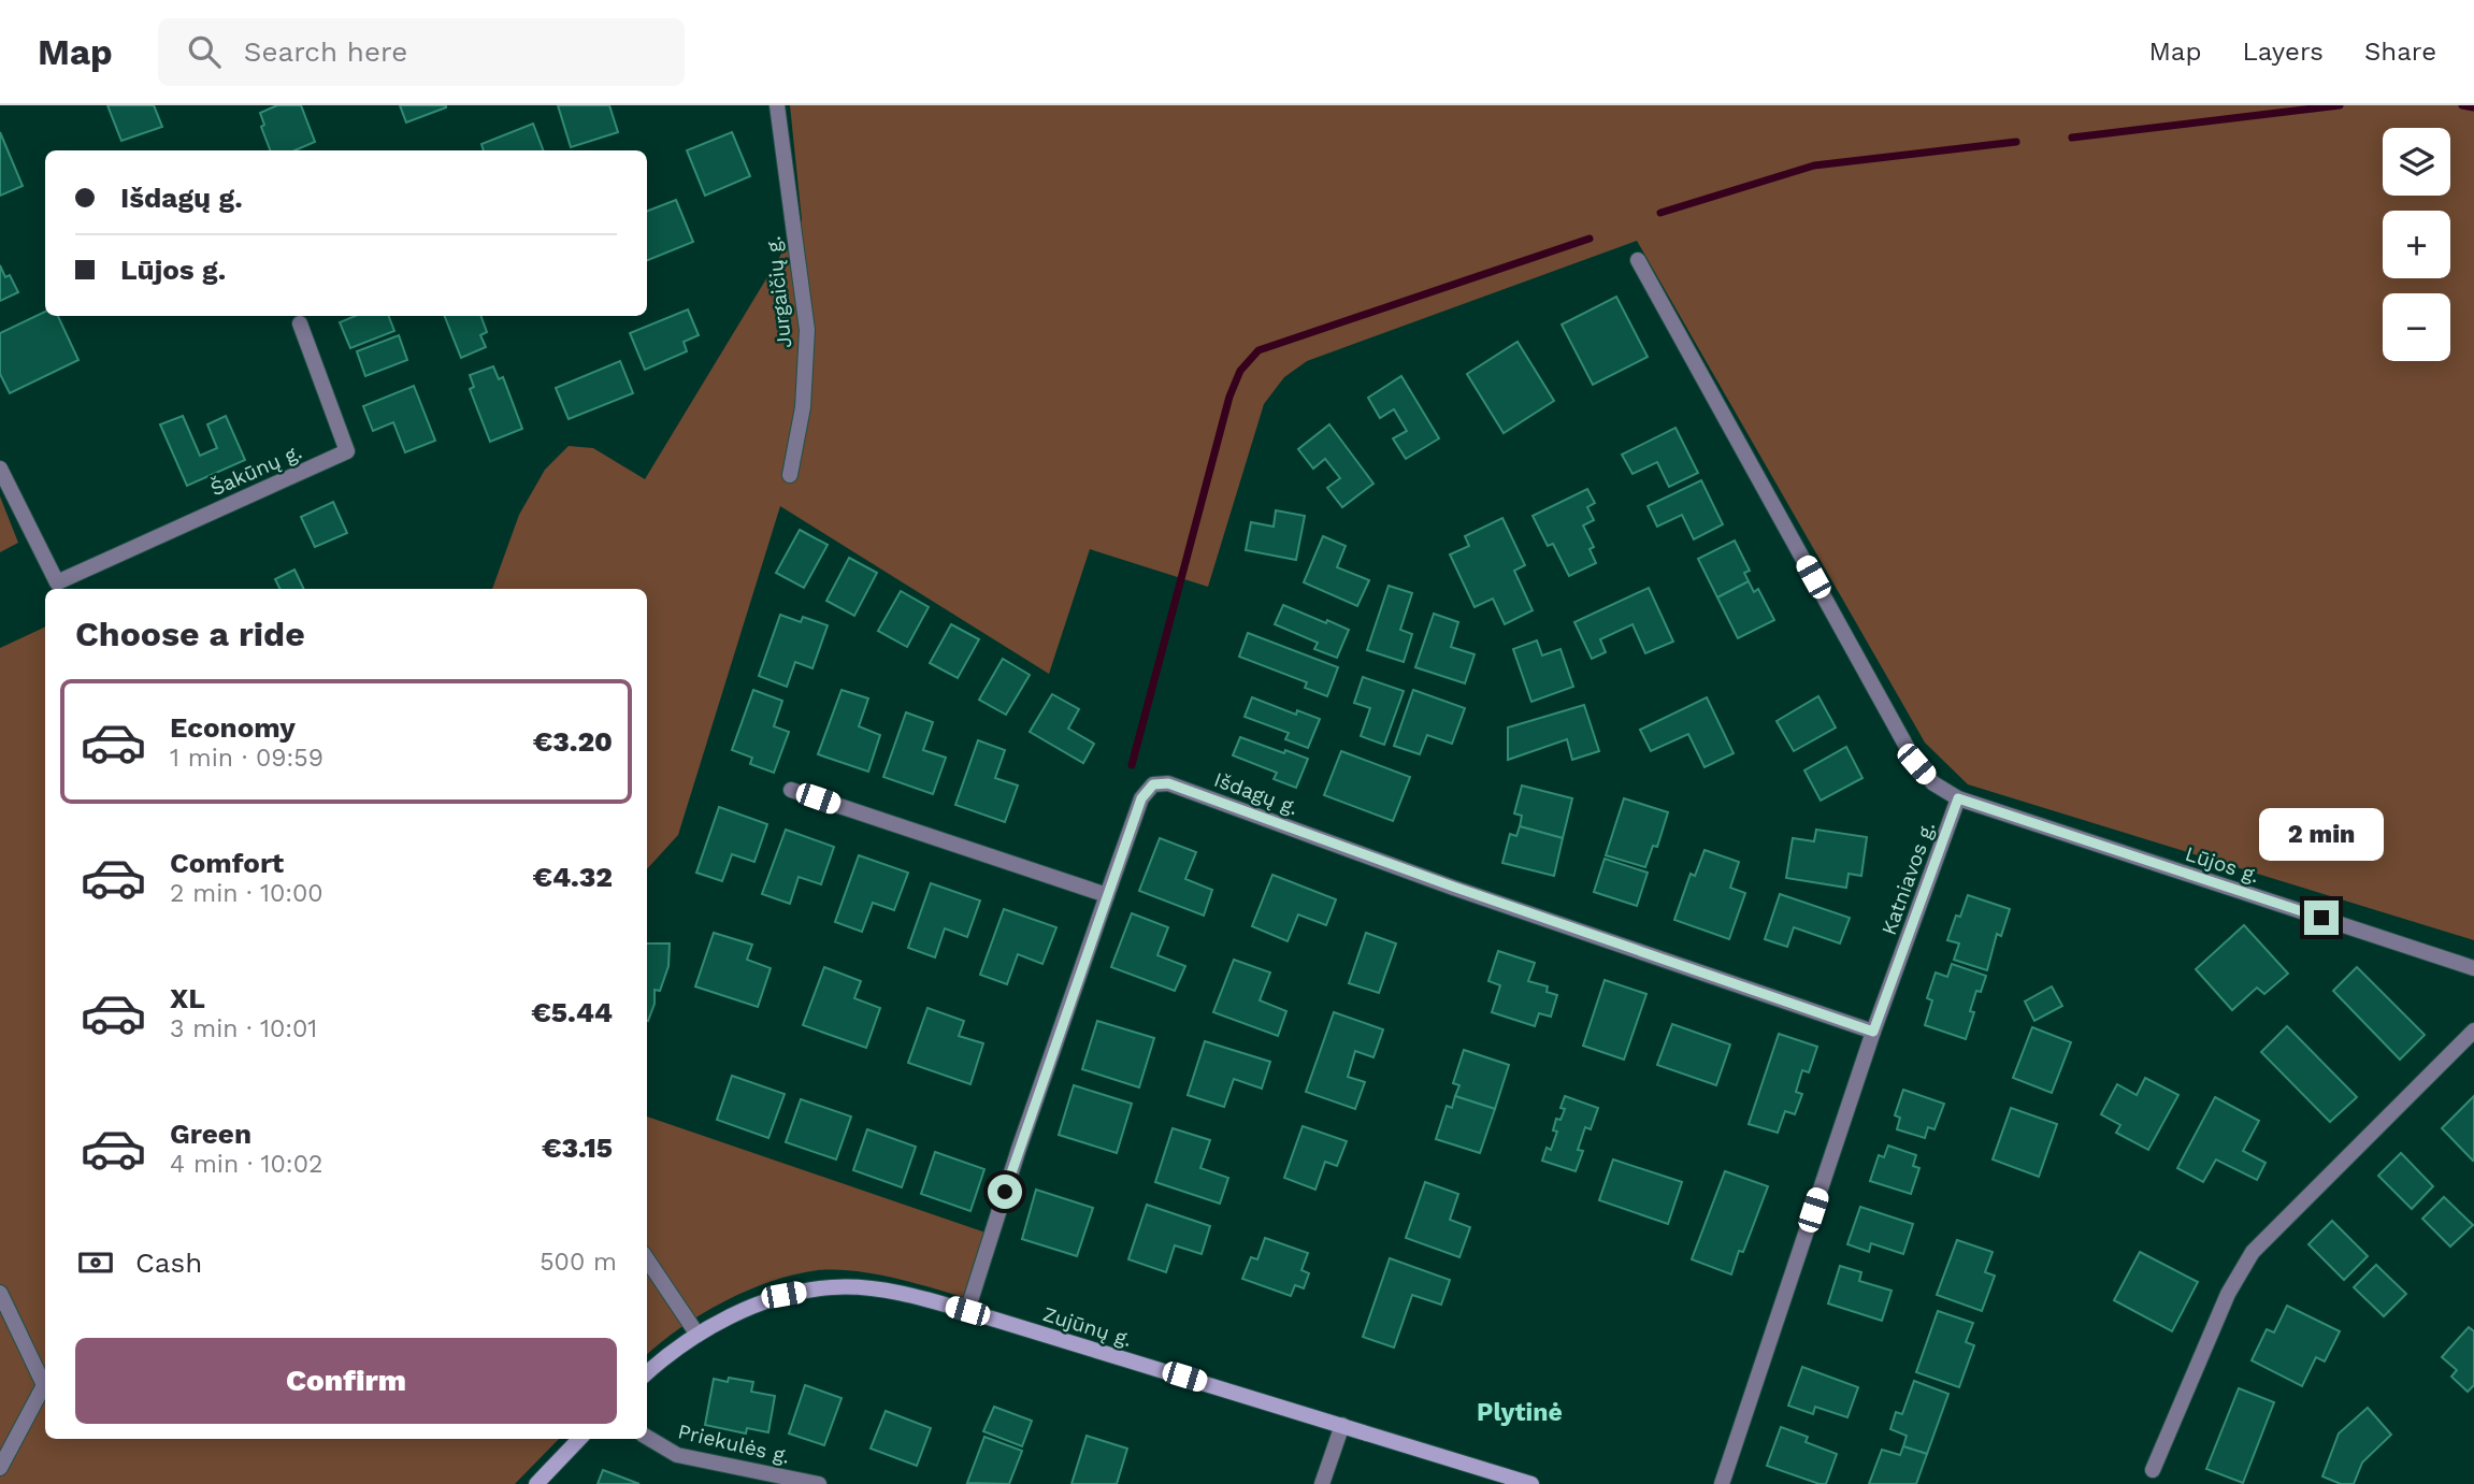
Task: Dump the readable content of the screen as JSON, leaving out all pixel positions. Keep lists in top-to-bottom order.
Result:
{
  "streets": {
    "main road": ["Zujūnų g."],
    "street": [
      "Jurgaičių g.",
      "Šakūnų g.",
      "Išdagų g.",
      "Lūjos g.",
      "Katniavos g.",
      "Priekulės g."
    ]
  },
  "crossings": [
    ["Išdagų g.", "Katniavos g."],
    ["Išdagų g.", "Zujūnų g."],
    ["Lūjos g.", "Katniavos g."]
  ],
  "districts": ["Plytinė"],
  "page": {
    "header": "Map",
    "search": "Search here",
    "nav": ["Map", "Layers", "Share"],
    "map_buttons": ["+", "−"],
    "banner": ["Išdagų g.", "Lūjos g."],
    "heading": "Choose a ride",
    "list": [
      {
        "name": "Economy",
        "note": "1 min · 09:59",
        "value": "€3.20"
      },
      {
        "name": "Comfort",
        "note": "2 min · 10:00",
        "value": "€4.32"
      },
      {
        "name": "XL",
        "note": "3 min · 10:01",
        "value": "€5.44"
      },
      {
        "name": "Green",
        "note": "4 min · 10:02",
        "value": "€3.15"
      }
    ],
    "bubble": "2 min",
    "pay": ["Cash", "500 m"],
    "buttons": "Confirm"
  }
}
